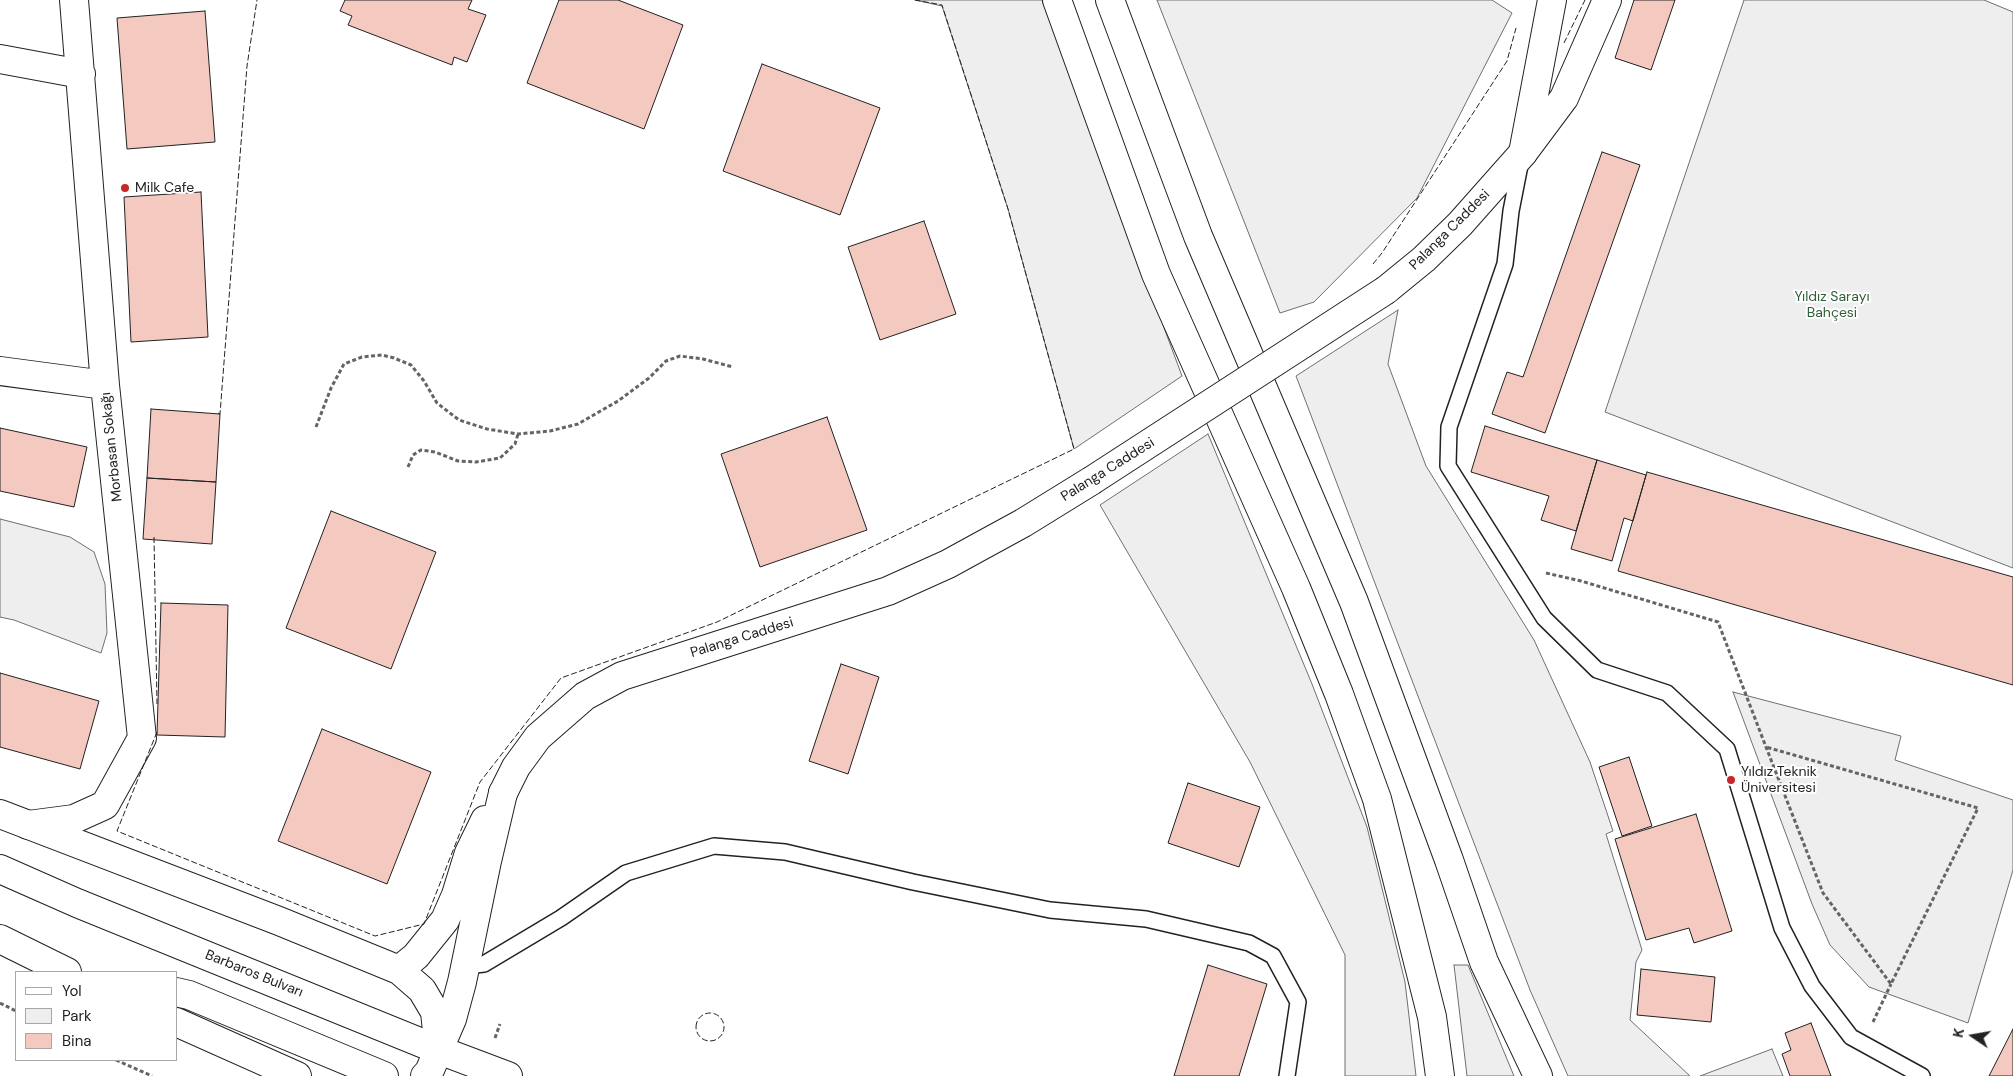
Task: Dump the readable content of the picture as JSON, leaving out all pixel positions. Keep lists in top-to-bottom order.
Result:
{
  "streets": {
    "main road": ["Palanga Caddesi", "Morbasan Sokağı", "Barbaros Bulvarı"]
  },
  "parks": ["Yıldız Sarayı Bahçesi"],
  "places": ["Milk Cafe", "Yıldız Teknik Üniversitesi"],
  "legend": ["Yol", "Park", "Bina"],
  "north": "left"
}
